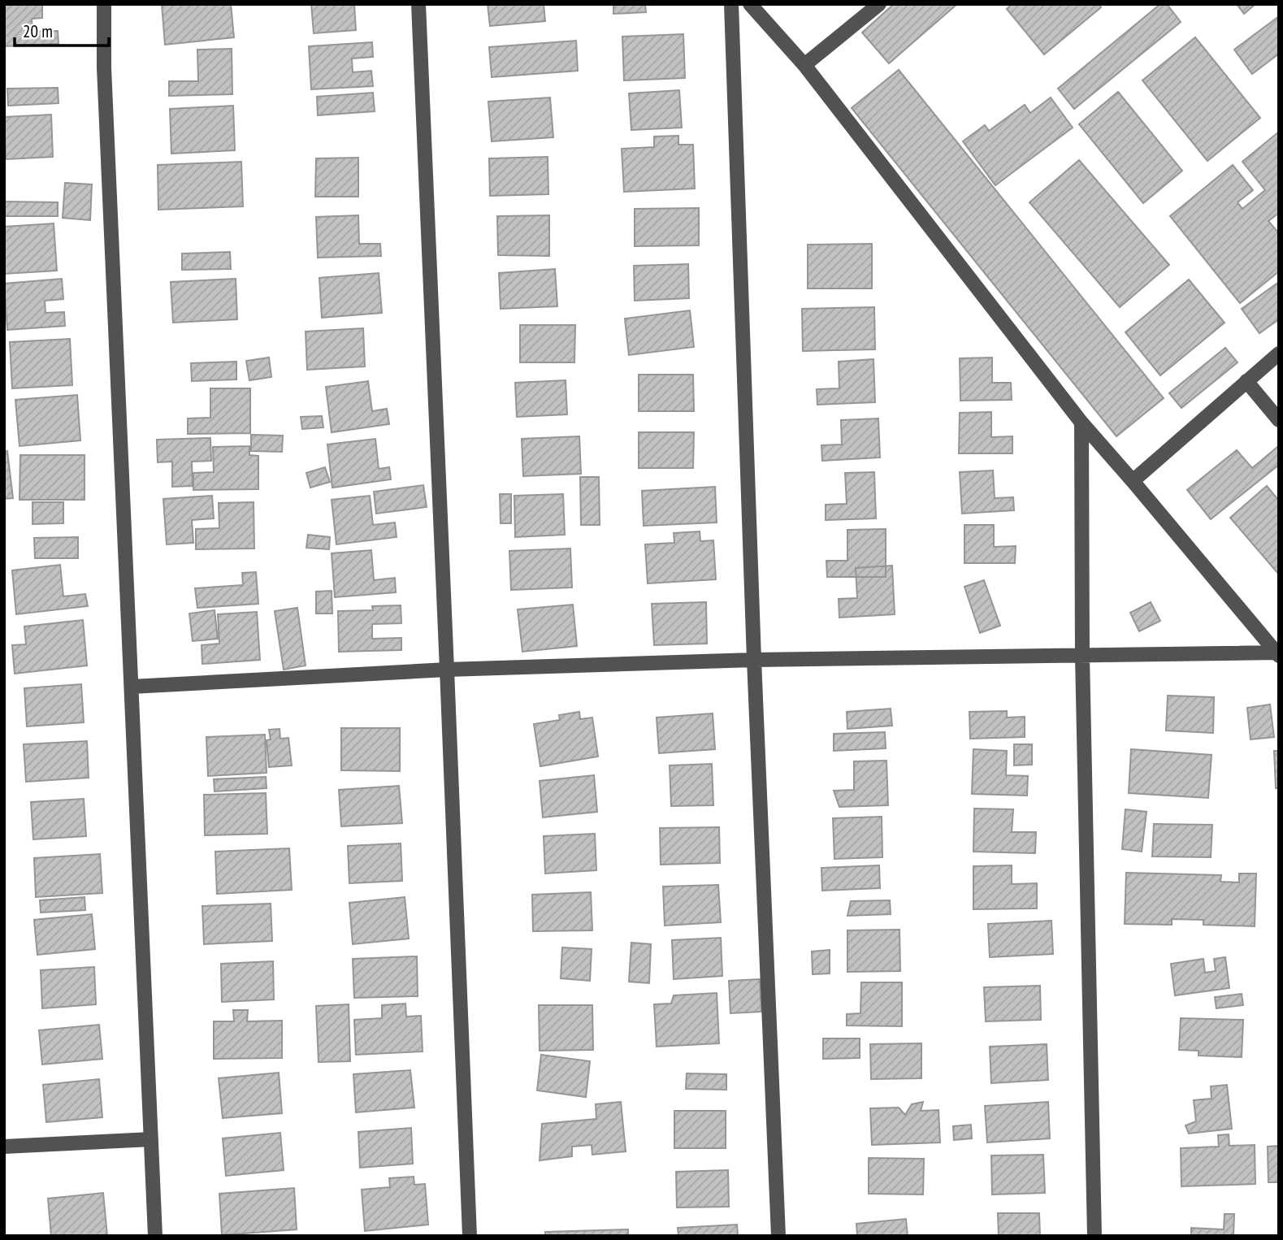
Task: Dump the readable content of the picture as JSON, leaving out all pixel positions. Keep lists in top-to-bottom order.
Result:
{
  "scale_bar": "20 m"
}
